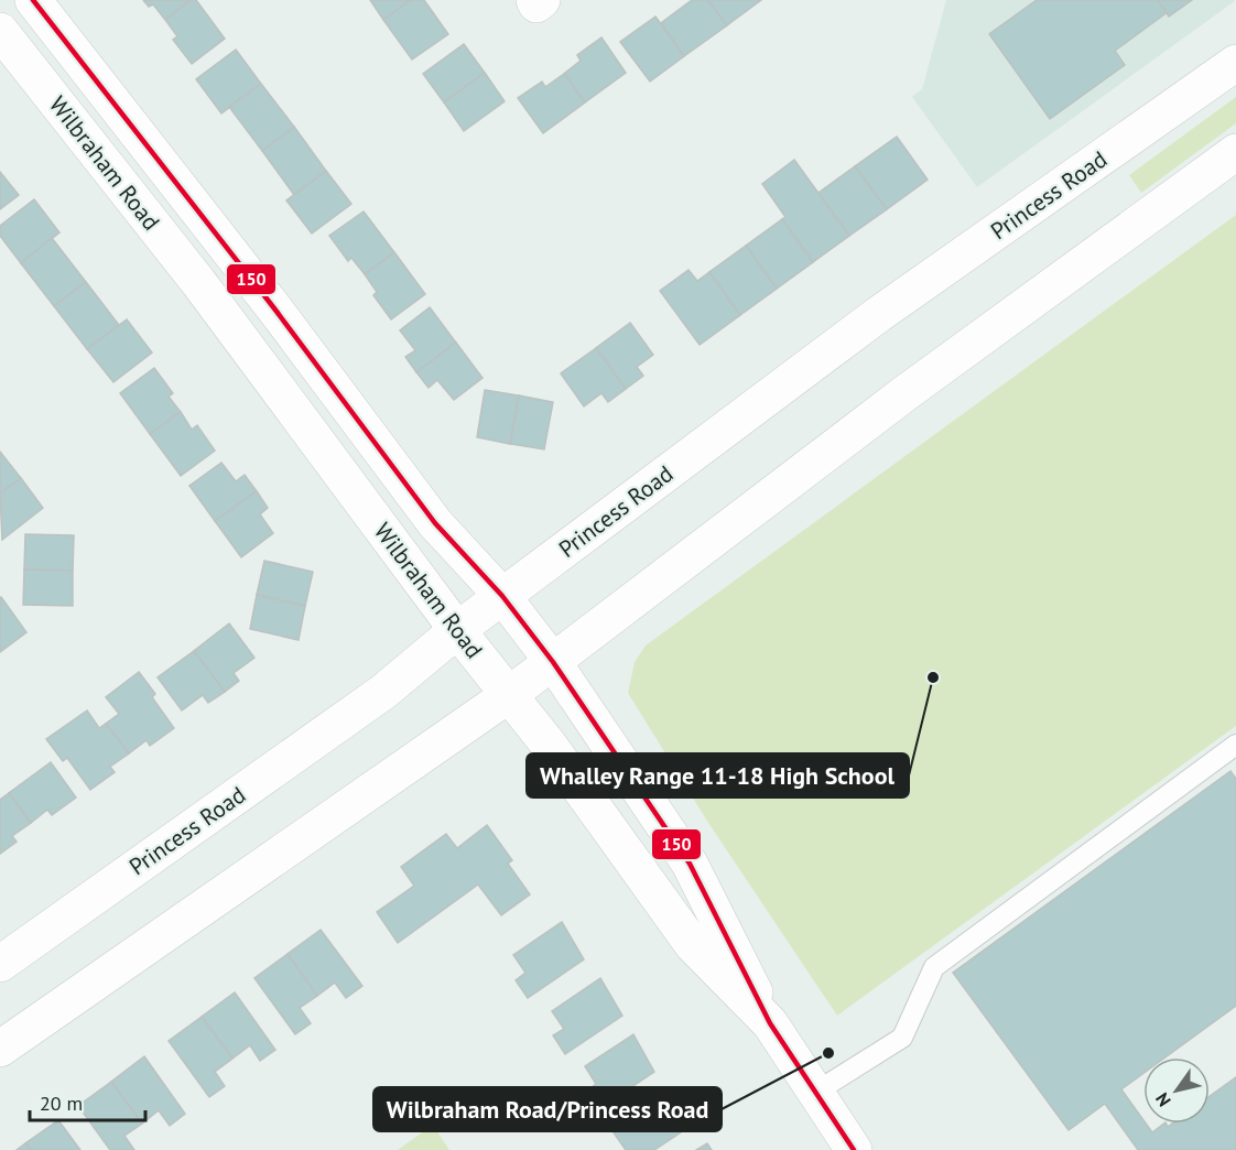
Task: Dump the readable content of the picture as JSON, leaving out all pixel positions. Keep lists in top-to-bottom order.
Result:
{
  "streets": {
    "main road": ["Wilbraham Road", "Princess Road"]
  },
  "crossings": [
    ["Wilbraham Road", "Princess Road"]
  ],
  "places": ["Whalley Range 11-18 High School", "Wilbraham Road/Princess Road"],
  "lines": ["transit line 150"],
  "scale_bar": "20 m",
  "north": "bottom left"
}
